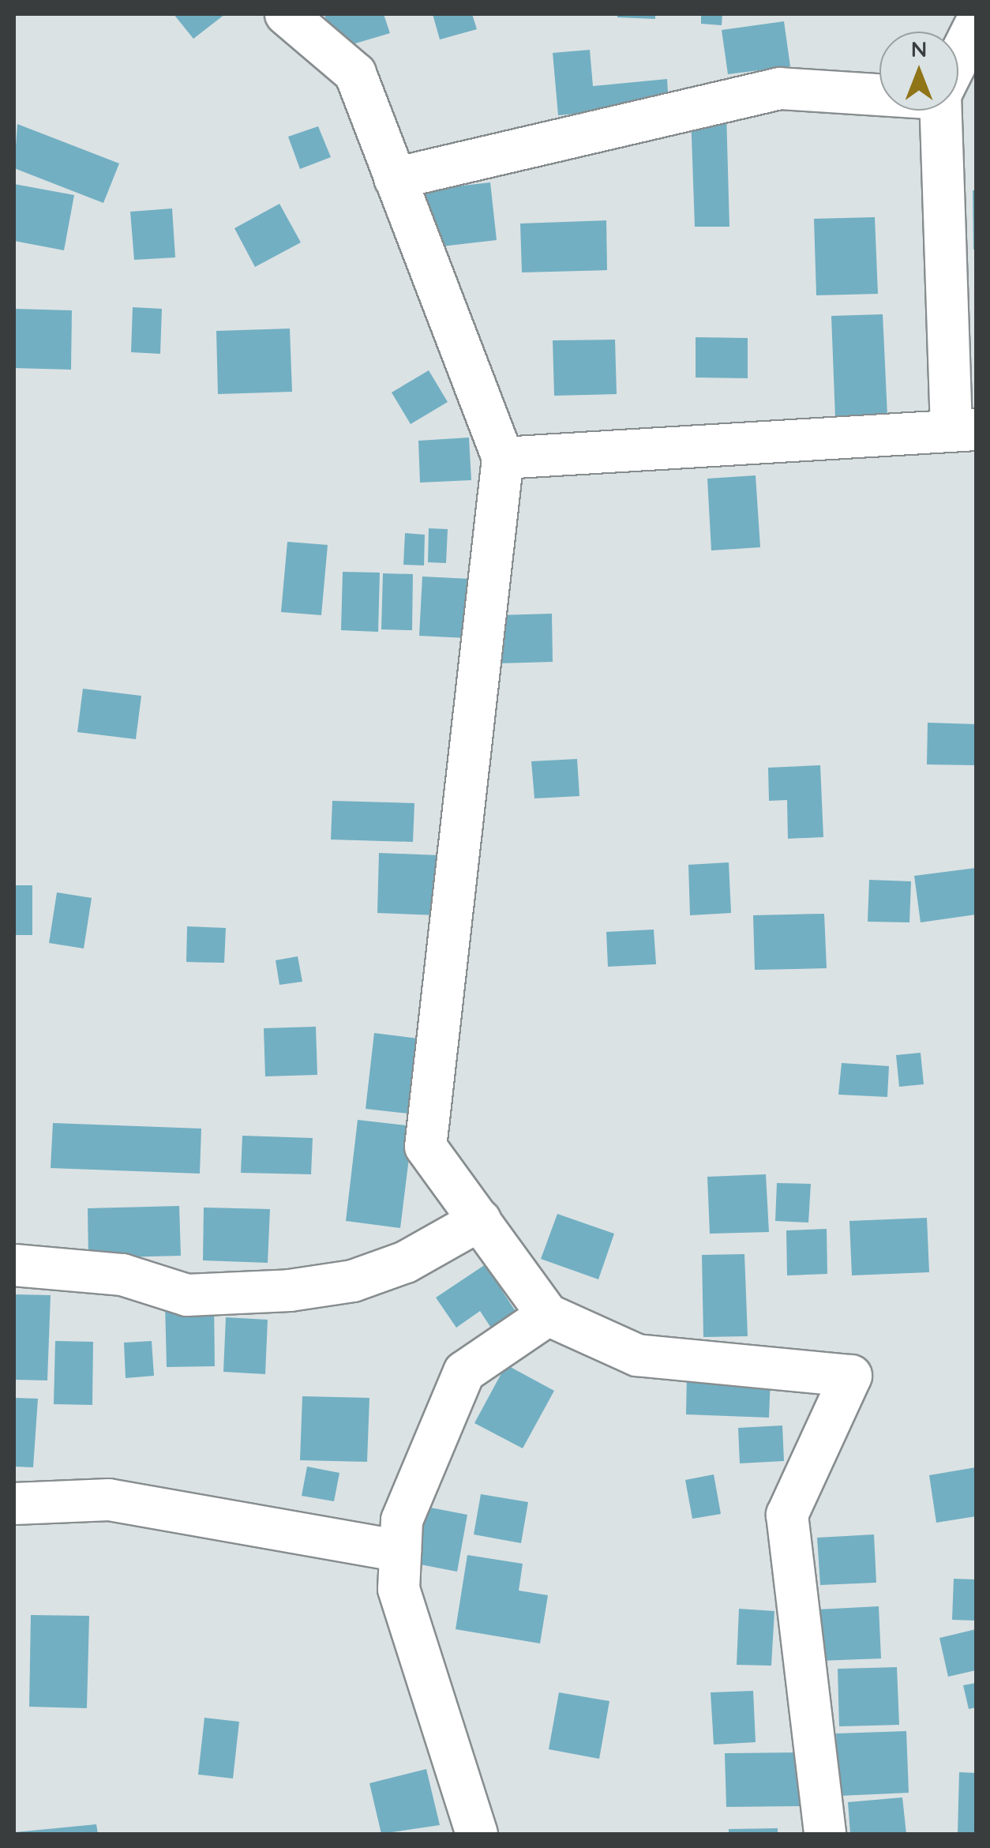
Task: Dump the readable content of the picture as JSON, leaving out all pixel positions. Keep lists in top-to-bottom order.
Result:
{
  "north": "top"
}
